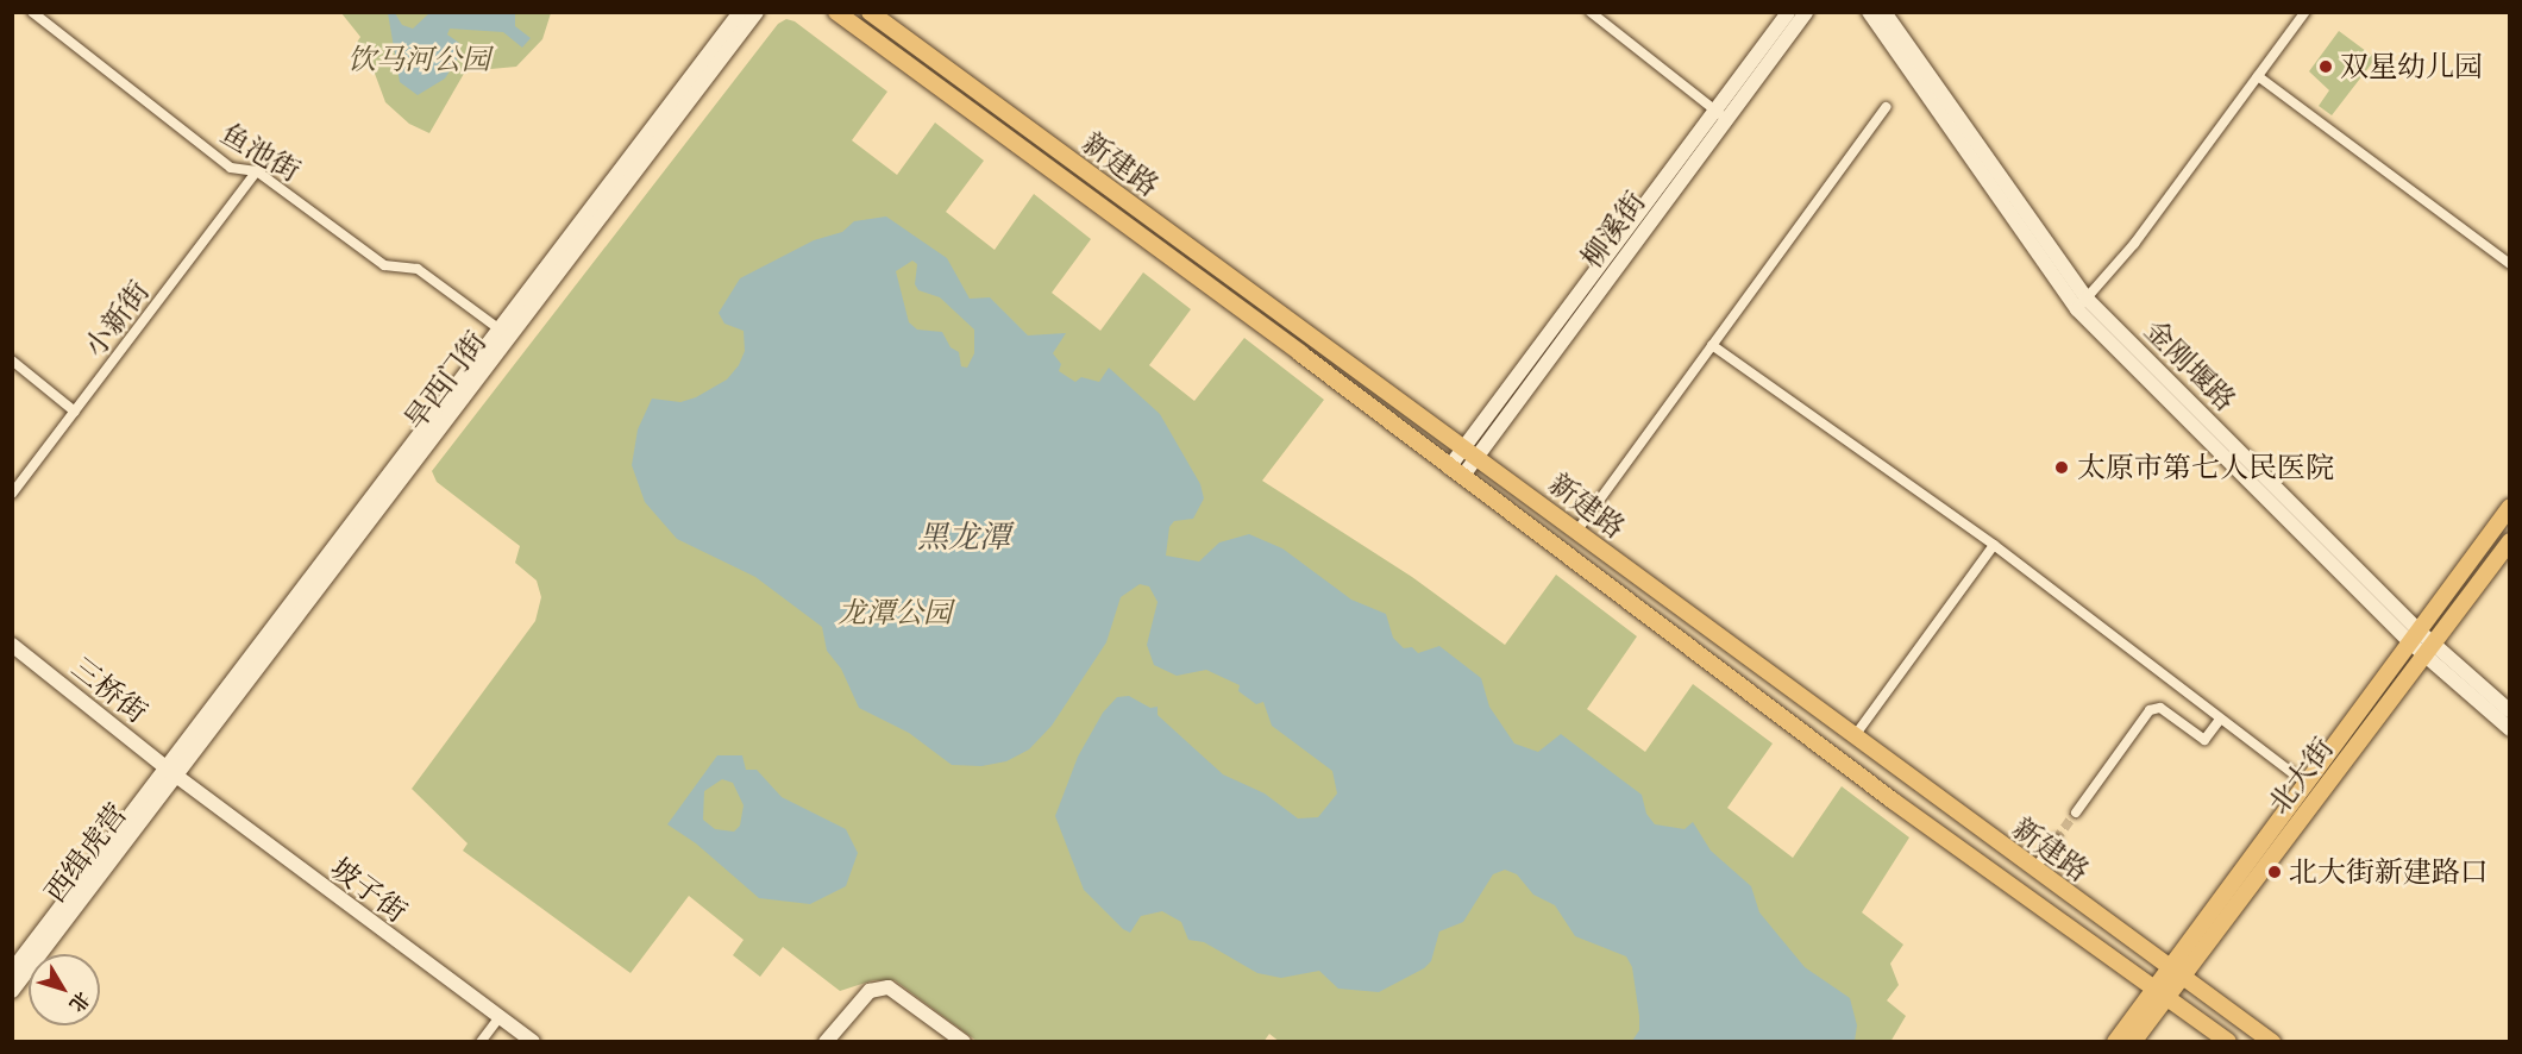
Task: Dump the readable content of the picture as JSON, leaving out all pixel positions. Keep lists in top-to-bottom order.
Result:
{
  "streets": {
    "main road": [
      "新建路",
      "柳溪街",
      "金刚堰路",
      "旱西门街",
      "三桥街",
      "北大街",
      "西缉虎营",
      "坡子街"
    ],
    "street": ["鱼池街", "小新街"]
  },
  "crossings": [
    ["鱼池街", "小新街"],
    ["鱼池街", "旱西门街"],
    ["新建路", "柳溪街"],
    ["新建路", "北大街"],
    ["金刚堰路", "北大街"],
    ["旱西门街", "三桥街"],
    ["旱西门街", "西缉虎营"],
    ["旱西门街", "坡子街"],
    ["三桥街", "西缉虎营"],
    ["三桥街", "坡子街"],
    ["西缉虎营", "坡子街"]
  ],
  "water": ["黑龙潭"],
  "parks": ["饮马河公园", "龙潭公园"],
  "places": ["双星幼儿园", "太原市第七人民医院", "北大街新建路口"],
  "north": "bottom right"
}
